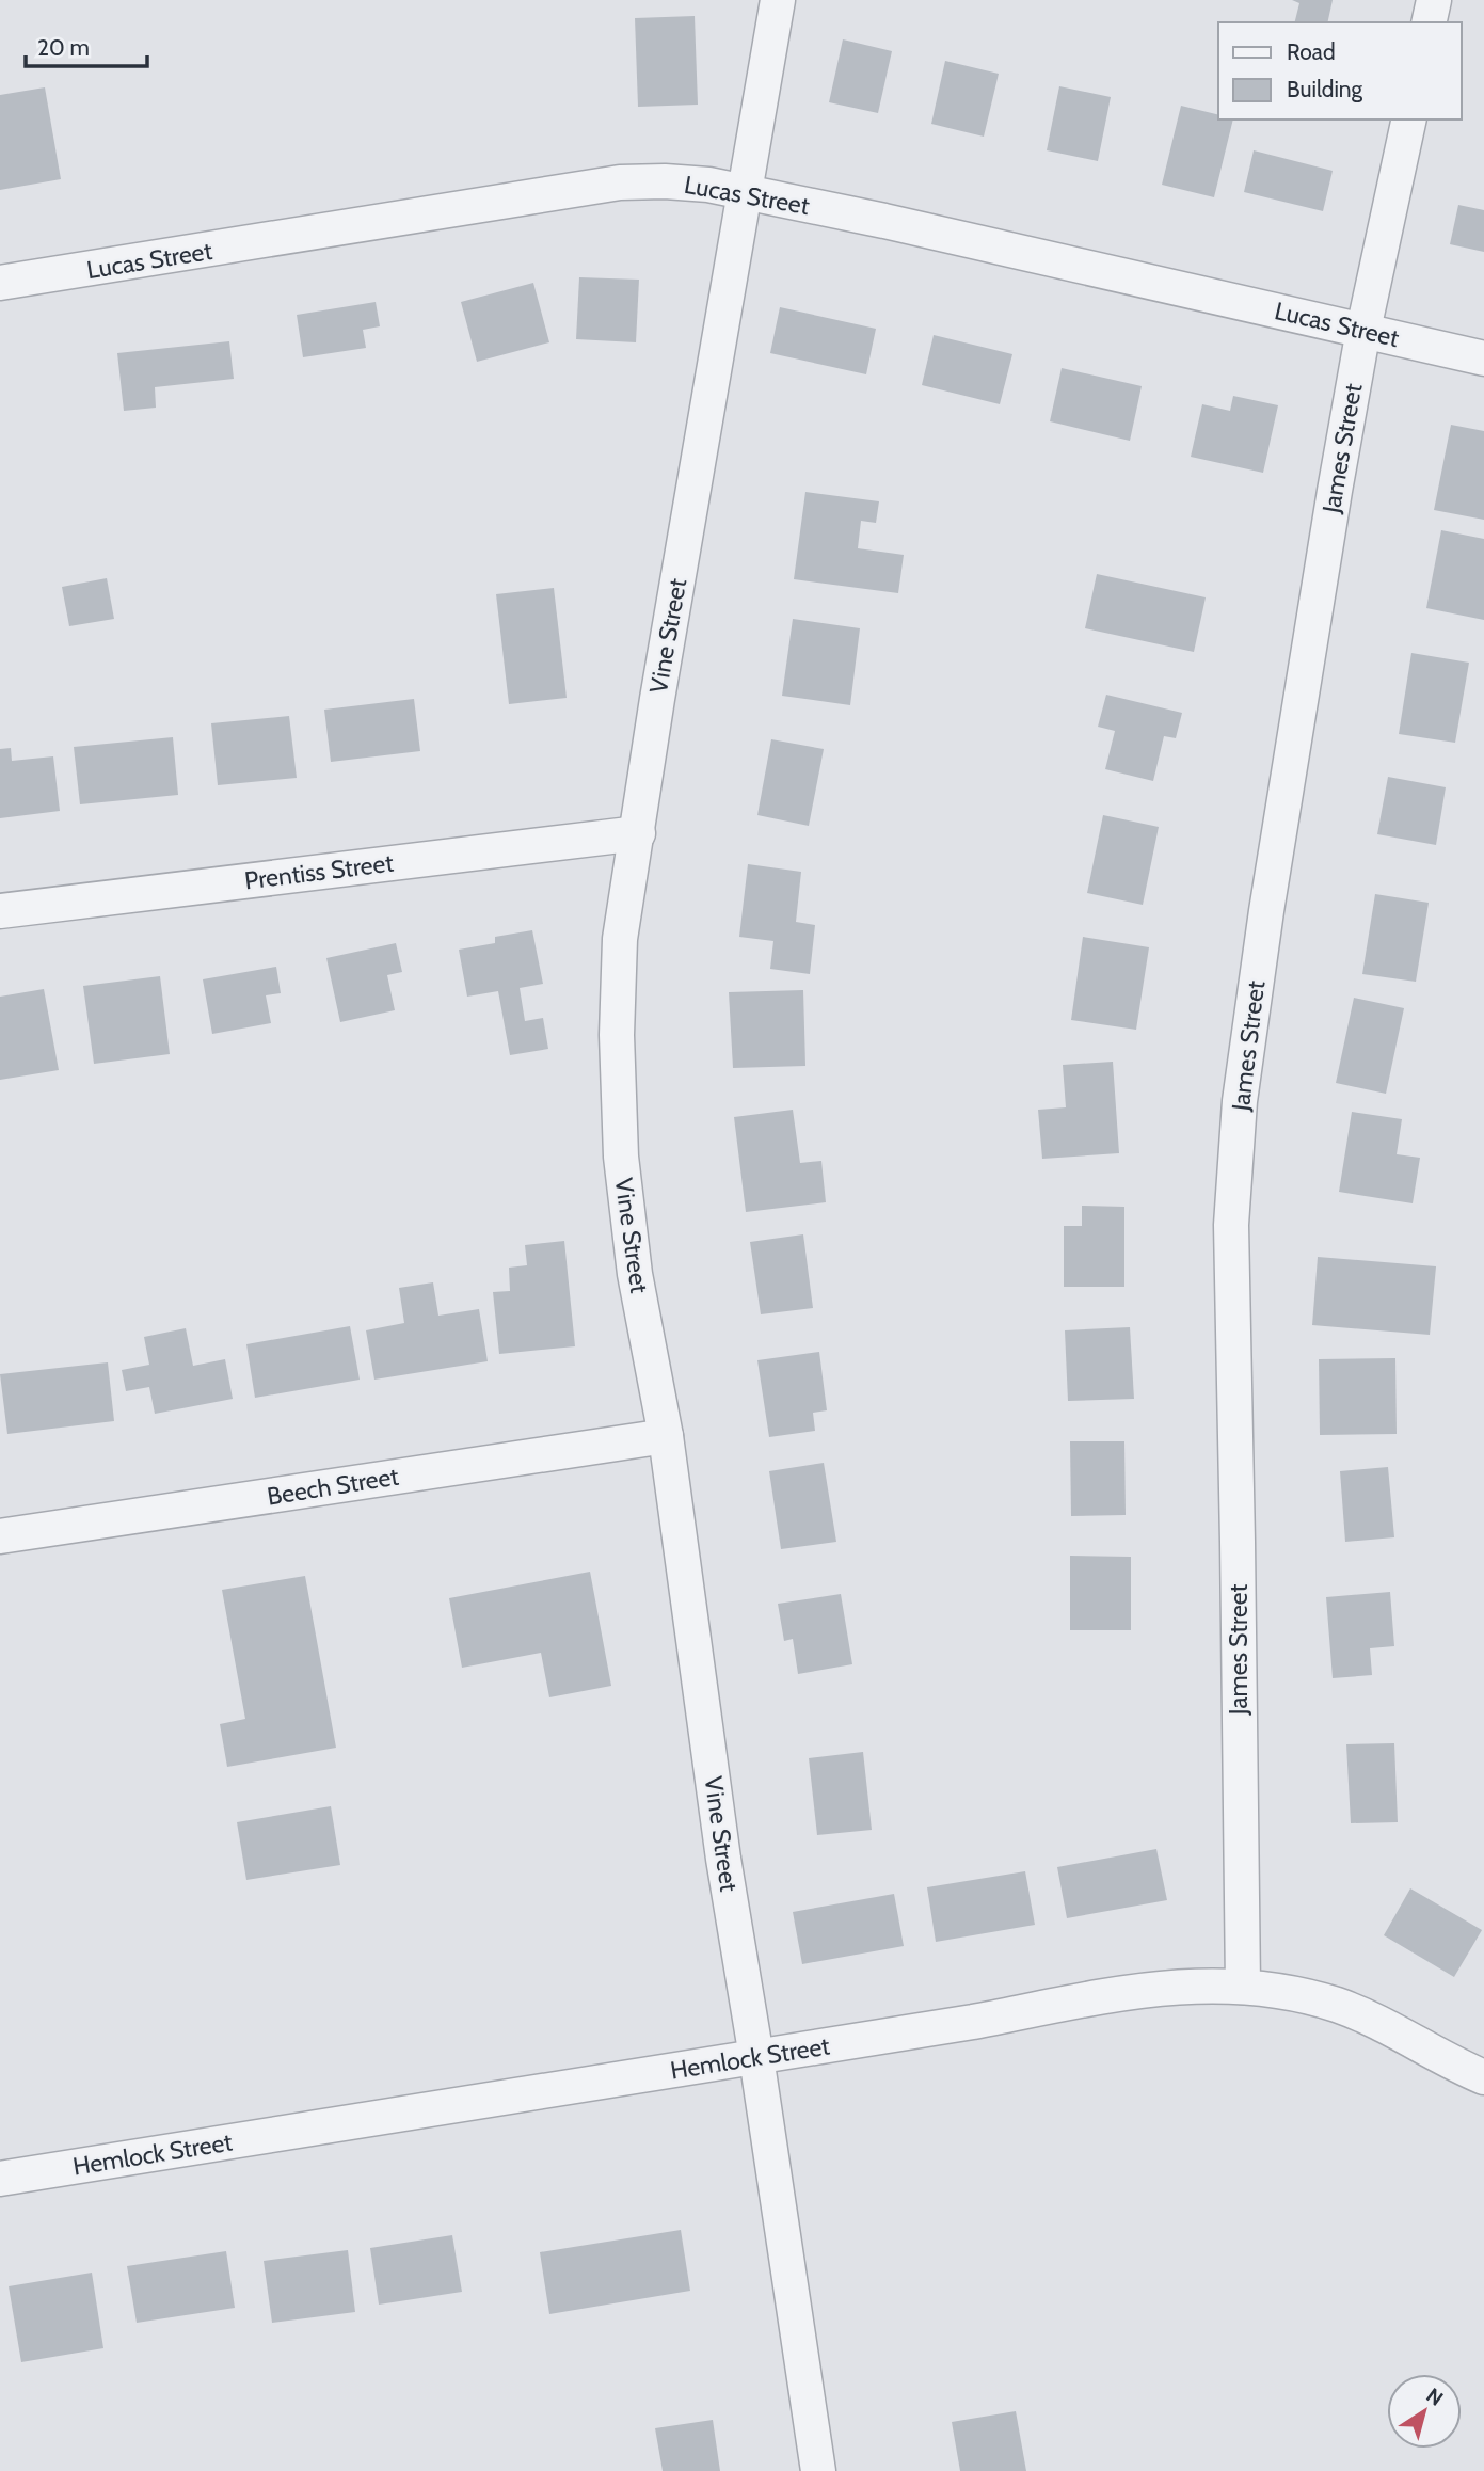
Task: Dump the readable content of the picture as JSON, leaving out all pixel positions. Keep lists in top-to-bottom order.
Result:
{
  "streets": {
    "street": [
      "Lucas Street",
      "James Street",
      "Vine Street",
      "Prentiss Street",
      "Beech Street",
      "Hemlock Street"
    ]
  },
  "crossings": [
    ["Lucas Street", "James Street"],
    ["Lucas Street", "Vine Street"],
    ["James Street", "Hemlock Street"],
    ["Vine Street", "Prentiss Street"],
    ["Vine Street", "Beech Street"],
    ["Vine Street", "Hemlock Street"]
  ],
  "legend": ["Road", "Building"],
  "scale_bar": "20 m",
  "north": "top right"
}
